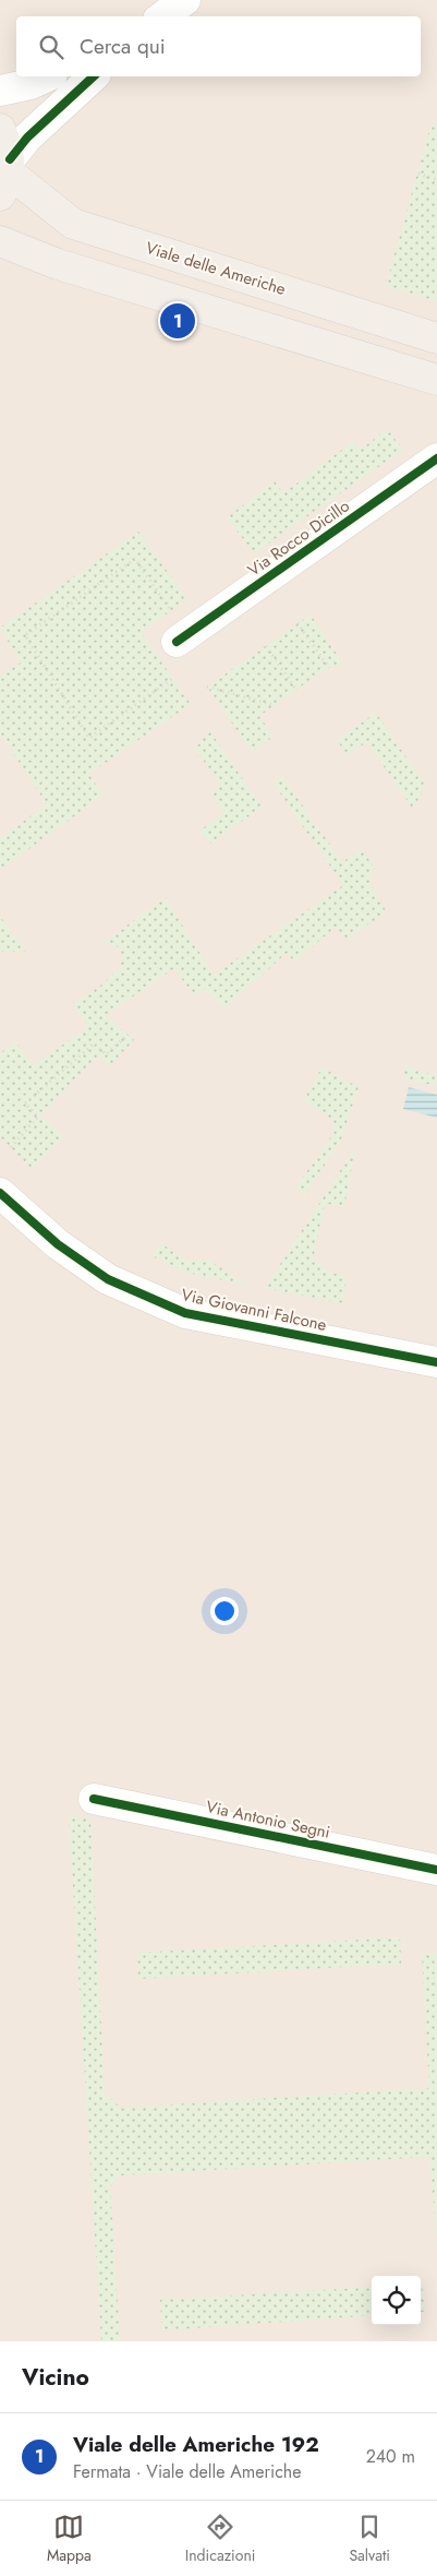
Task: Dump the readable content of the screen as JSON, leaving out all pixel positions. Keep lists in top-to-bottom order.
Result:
{
  "streets": {
    "main road": ["Viale delle Americhe"],
    "street": ["Via Rocco Dicillo", "Via Giovanni Falcone", "Via Antonio Segni"]
  },
  "page": {
    "search": "Cerca qui",
    "pins": "1",
    "heading": "Vicino",
    "list": [
      {
        "mark": "1",
        "name": "Viale delle Americhe 192",
        "note": "Fermata · Viale delle Americhe",
        "value": "240 m"
      }
    ],
    "nav": ["Mappa", "Indicazioni", "Salvati"]
  }
}
